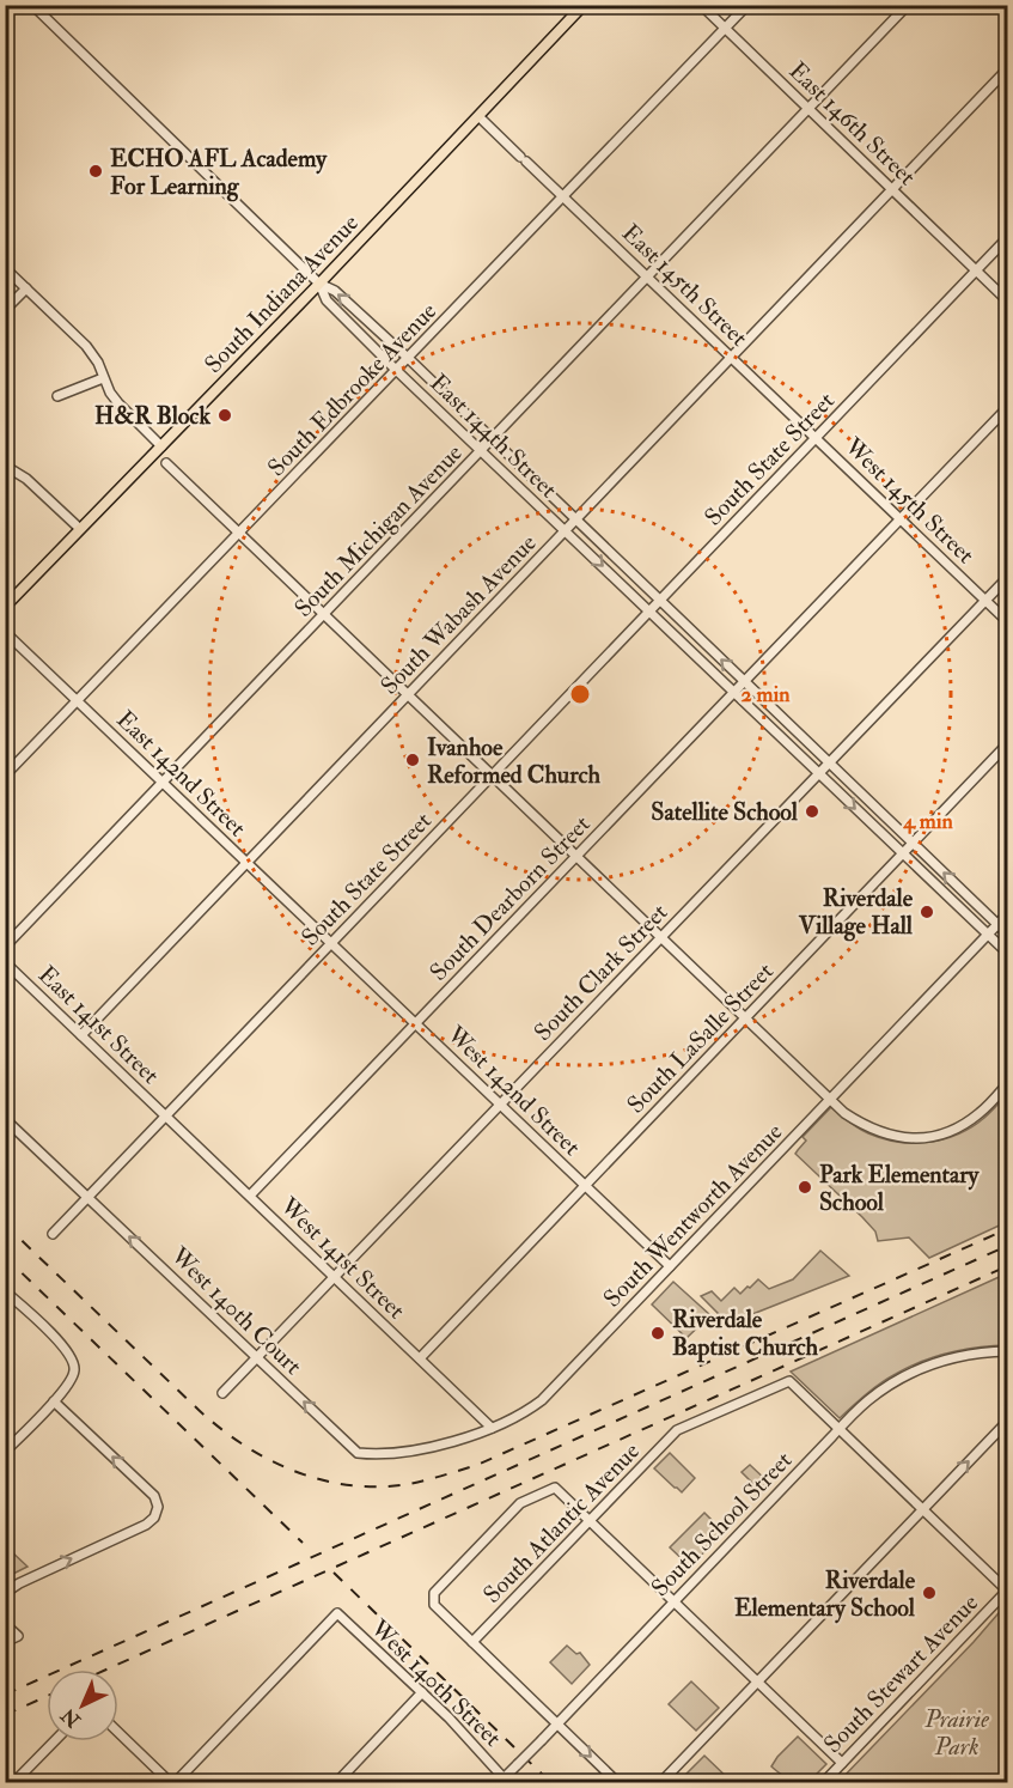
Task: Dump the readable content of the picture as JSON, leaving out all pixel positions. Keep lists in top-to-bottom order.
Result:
{
  "streets": {
    "main road": ["South Indiana Avenue"],
    "street": [
      "East 146th Street",
      "East 145th Street",
      "South Edbrooke Avenue",
      "East 144th Street",
      "South State Street",
      "West 145th Street",
      "South Michigan Avenue",
      "South Wabash Avenue",
      "East 142nd Street",
      "South Dearborn Street",
      "South Clark Street",
      "East 141st Street",
      "South LaSalle Street",
      "West 142nd Street",
      "South Wentworth Avenue",
      "West 141st Street",
      "West 140th Court",
      "South Atlantic Avenue",
      "South School Street",
      "South Stewart Avenue",
      "West 140th Street"
    ]
  },
  "crossings": [
    ["East 146th Street", "South Edbrooke Avenue"],
    ["East 146th Street", "South State Street"],
    ["East 146th Street", "South Michigan Avenue"],
    ["East 146th Street", "South Wabash Avenue"],
    ["East 145th Street", "South Indiana Avenue"],
    ["East 145th Street", "South Edbrooke Avenue"],
    ["East 145th Street", "South State Street"],
    ["East 145th Street", "West 145th Street"],
    ["East 145th Street", "South Michigan Avenue"],
    ["East 145th Street", "South Wabash Avenue"],
    ["South Indiana Avenue", "East 144th Street"],
    ["South Edbrooke Avenue", "East 144th Street"],
    ["South Edbrooke Avenue", "East 142nd Street"],
    ["East 144th Street", "South State Street"],
    ["East 144th Street", "South Michigan Avenue"],
    ["East 144th Street", "South Wabash Avenue"],
    ["East 144th Street", "South Dearborn Street"],
    ["East 144th Street", "South Clark Street"],
    ["East 144th Street", "South LaSalle Street"],
    ["East 144th Street", "South Wentworth Avenue"],
    ["South State Street", "West 145th Street"],
    ["South State Street", "East 142nd Street"],
    ["South State Street", "East 141st Street"],
    ["South State Street", "West 142nd Street"],
    ["South State Street", "West 141st Street"],
    ["South State Street", "West 140th Court"],
    ["West 145th Street", "South Dearborn Street"],
    ["West 145th Street", "South Clark Street"],
    ["South Michigan Avenue", "East 142nd Street"],
    ["South Wabash Avenue", "East 142nd Street"],
    ["South Wabash Avenue", "East 141st Street"],
    ["East 142nd Street", "West 142nd Street"],
    ["South Dearborn Street", "West 142nd Street"],
    ["South Dearborn Street", "West 141st Street"],
    ["South Clark Street", "West 142nd Street"],
    ["South Clark Street", "West 141st Street"],
    ["South Clark Street", "West 140th Court"],
    ["East 141st Street", "West 141st Street"],
    ["South LaSalle Street", "West 142nd Street"],
    ["South LaSalle Street", "West 141st Street"],
    ["West 142nd Street", "South Wentworth Avenue"],
    ["South Wentworth Avenue", "West 141st Street"],
    ["South Wentworth Avenue", "West 140th Court"],
    ["South Atlantic Avenue", "South School Street"],
    ["South School Street", "West 140th Street"]
  ],
  "one_way": ["West 140th Court"],
  "parks": ["Prairie Park"],
  "places": [
    "ECHO AFL Academy For Learning",
    "H&R Block",
    "Ivanhoe Reformed Church",
    "Satellite School",
    "Riverdale Village Hall",
    "Park Elementary School",
    "Riverdale Baptist Church",
    "Riverdale Elementary School"
  ],
  "north": "bottom left",
  "rings": ["2 min", "4 min"]
}
